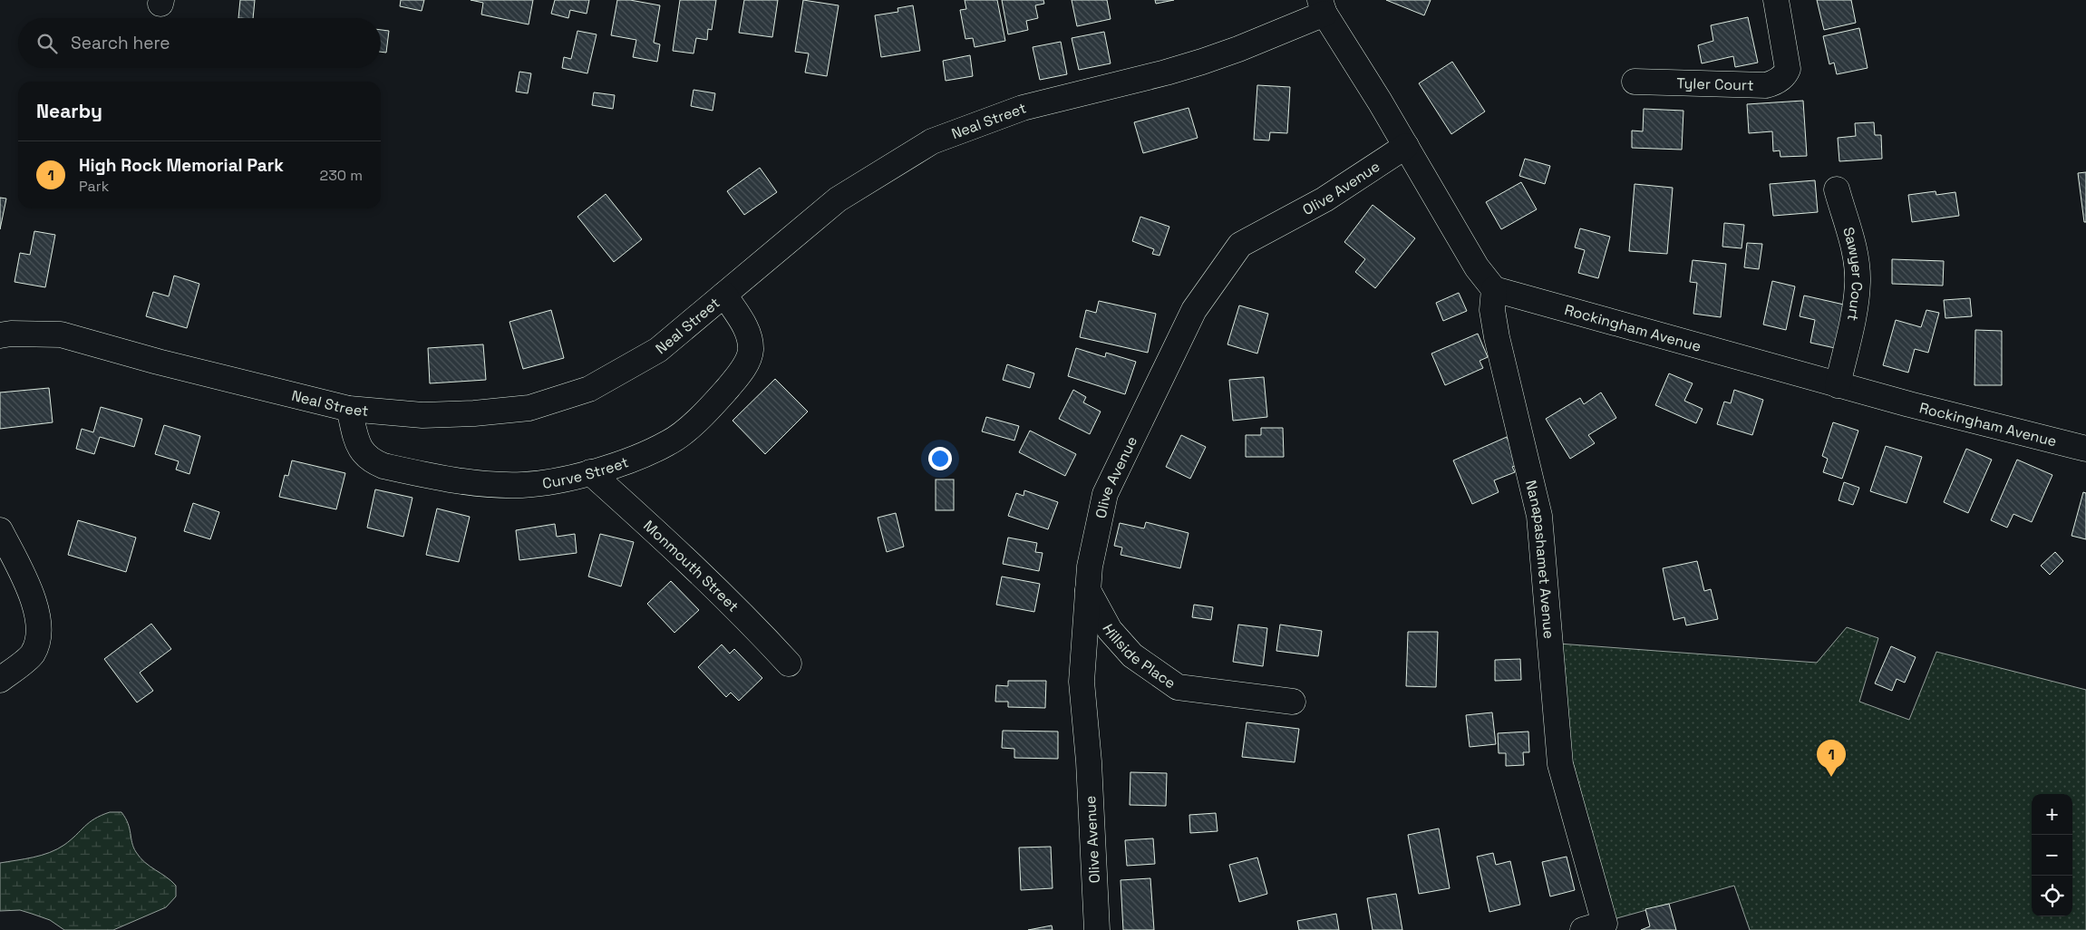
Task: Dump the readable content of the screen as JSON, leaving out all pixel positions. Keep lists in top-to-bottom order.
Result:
{
  "streets": {
    "street": [
      "Tyler Court",
      "Neal Street",
      "Olive Avenue",
      "Sawyer Court",
      "Rockingham Avenue",
      "Curve Street",
      "Nanapashamet Avenue",
      "Monmouth Street",
      "Hillside Place"
    ]
  },
  "crossings": [
    ["Neal Street", "Curve Street"],
    ["Olive Avenue", "Hillside Place"],
    ["Sawyer Court", "Rockingham Avenue"],
    ["Rockingham Avenue", "Nanapashamet Avenue"],
    ["Curve Street", "Monmouth Street"]
  ],
  "page": {
    "search": "Search here",
    "heading": "Nearby",
    "list": [
      {
        "mark": "1",
        "name": "High Rock Memorial Park",
        "note": "Park",
        "value": "230 m"
      }
    ],
    "pins": "1",
    "map_buttons": ["+", "−"]
  }
}
